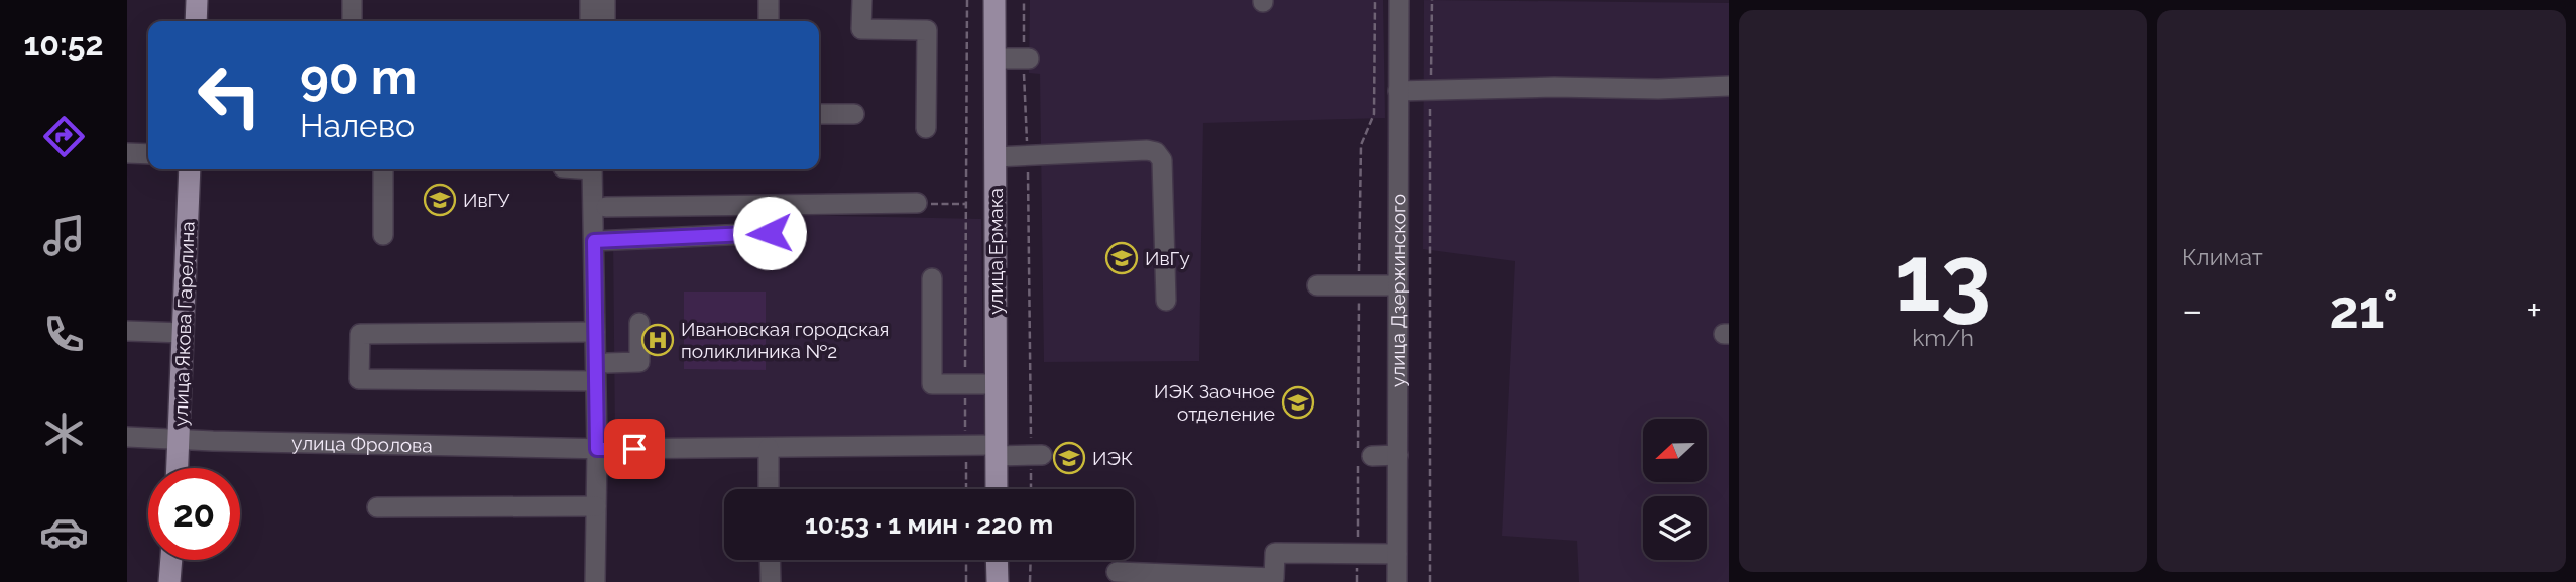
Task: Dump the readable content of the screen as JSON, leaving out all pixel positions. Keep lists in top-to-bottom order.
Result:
{
  "streets": {
    "main road": ["улица Ермака", "улица Якова Гарелина"],
    "street": ["улица Дзержинского", "улица Фролова"]
  },
  "crossings": [
    ["улица Ермака", "улица Фролова"],
    ["улица Якова Гарелина", "улица Фролова"]
  ],
  "places": {
    "school or university": [
      "ИвГУ",
      "ИвГу",
      "ИЭК Заочное отделение",
      "ИЭК"
    ],
    "hospital": ["Ивановская городская поликлиника №2"]
  },
  "north": "left",
  "page": {
    "tabs": "10:52",
    "tile": [
      ["13", "km/h"],
      "Климат"
    ],
    "turn": ["90 m", "Налево"],
    "heat": ["−", "21°", "+"],
    "limit": "20",
    "trip": "10:53 · 1 мин · 220 m"
  }
}
